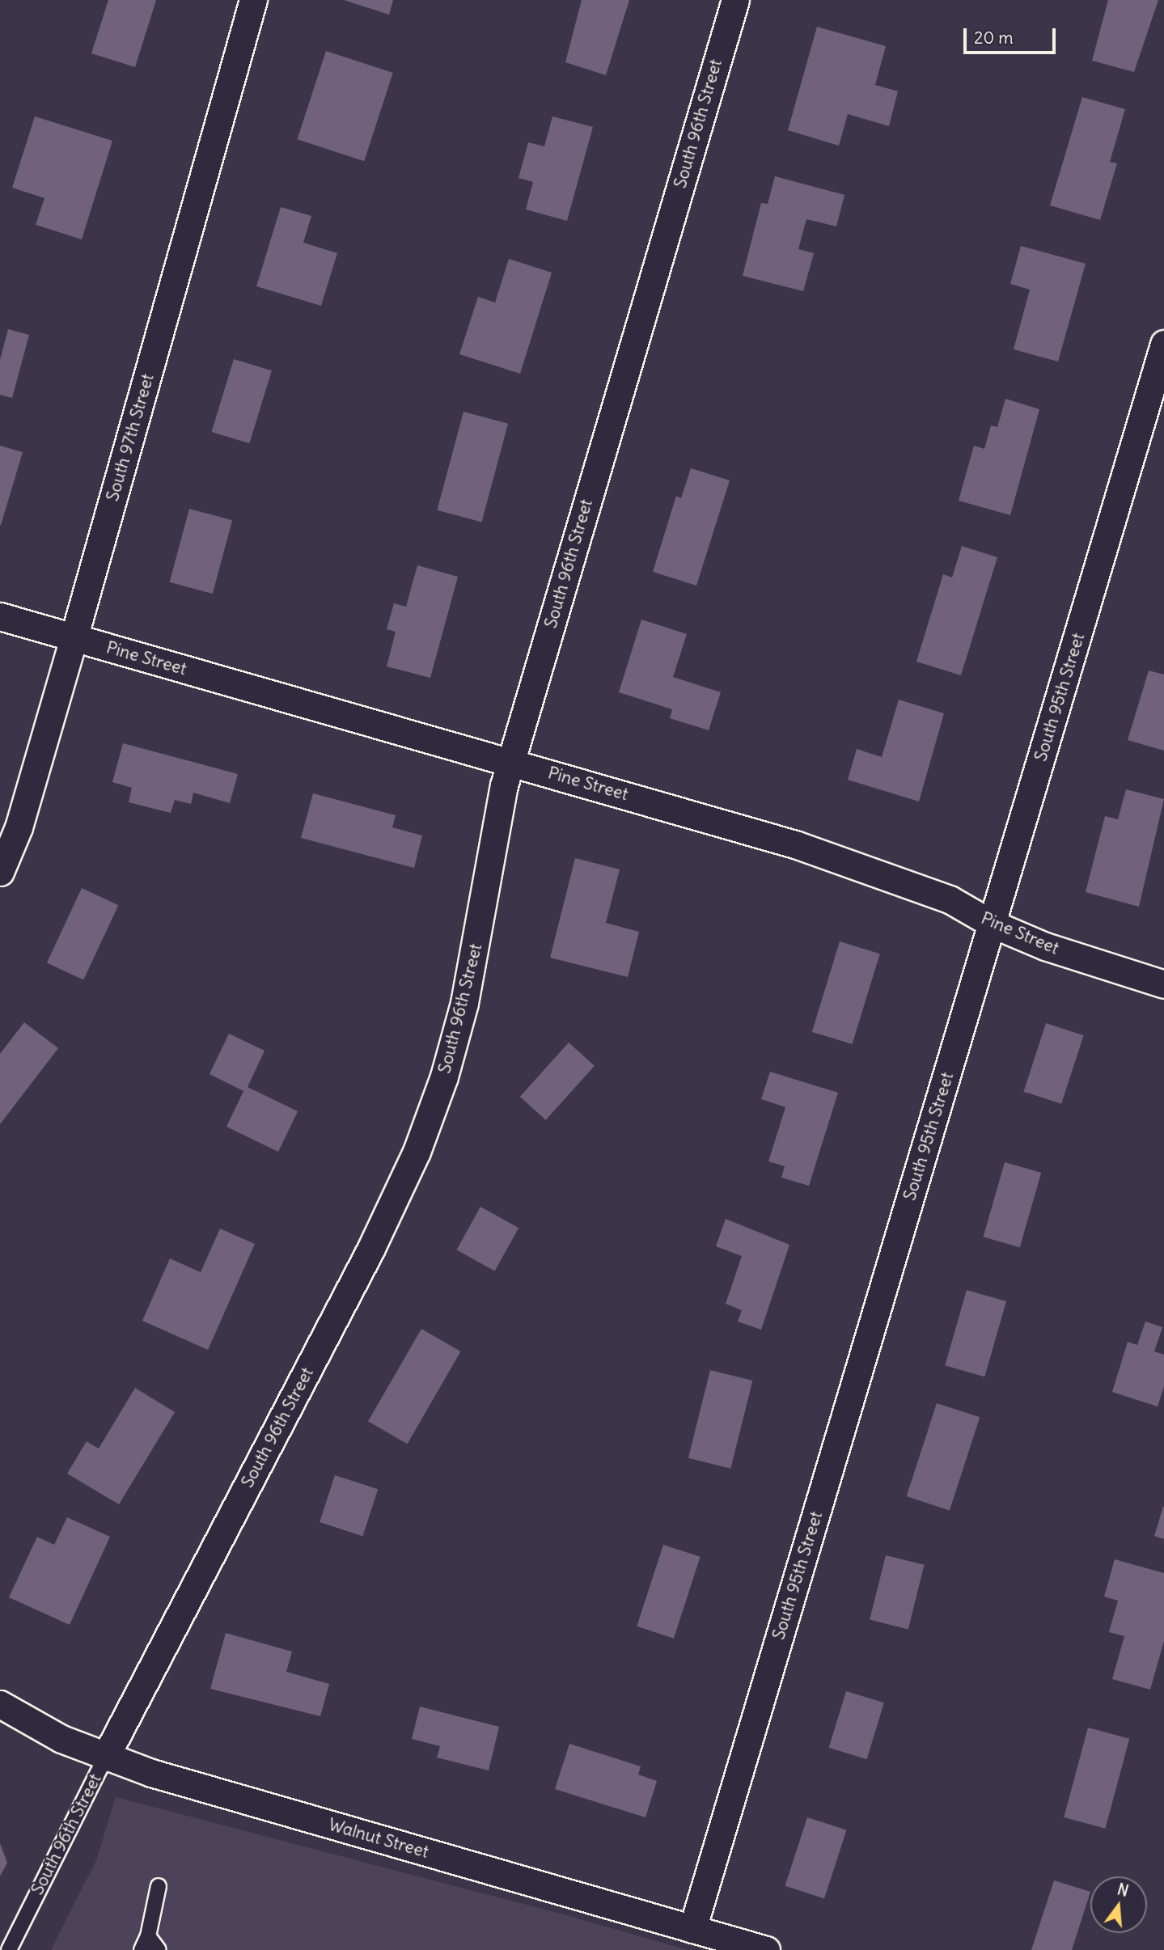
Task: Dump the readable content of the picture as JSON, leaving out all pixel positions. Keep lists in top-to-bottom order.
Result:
{
  "streets": {
    "street": [
      "South 96th Street",
      "South 97th Street",
      "Pine Street",
      "South 95th Street",
      "Walnut Street"
    ]
  },
  "crossings": [
    ["South 96th Street", "Pine Street"],
    ["South 96th Street", "Walnut Street"],
    ["South 97th Street", "Pine Street"],
    ["Pine Street", "South 95th Street"],
    ["South 95th Street", "Walnut Street"]
  ],
  "scale_bar": "20 m",
  "north": "top"
}
